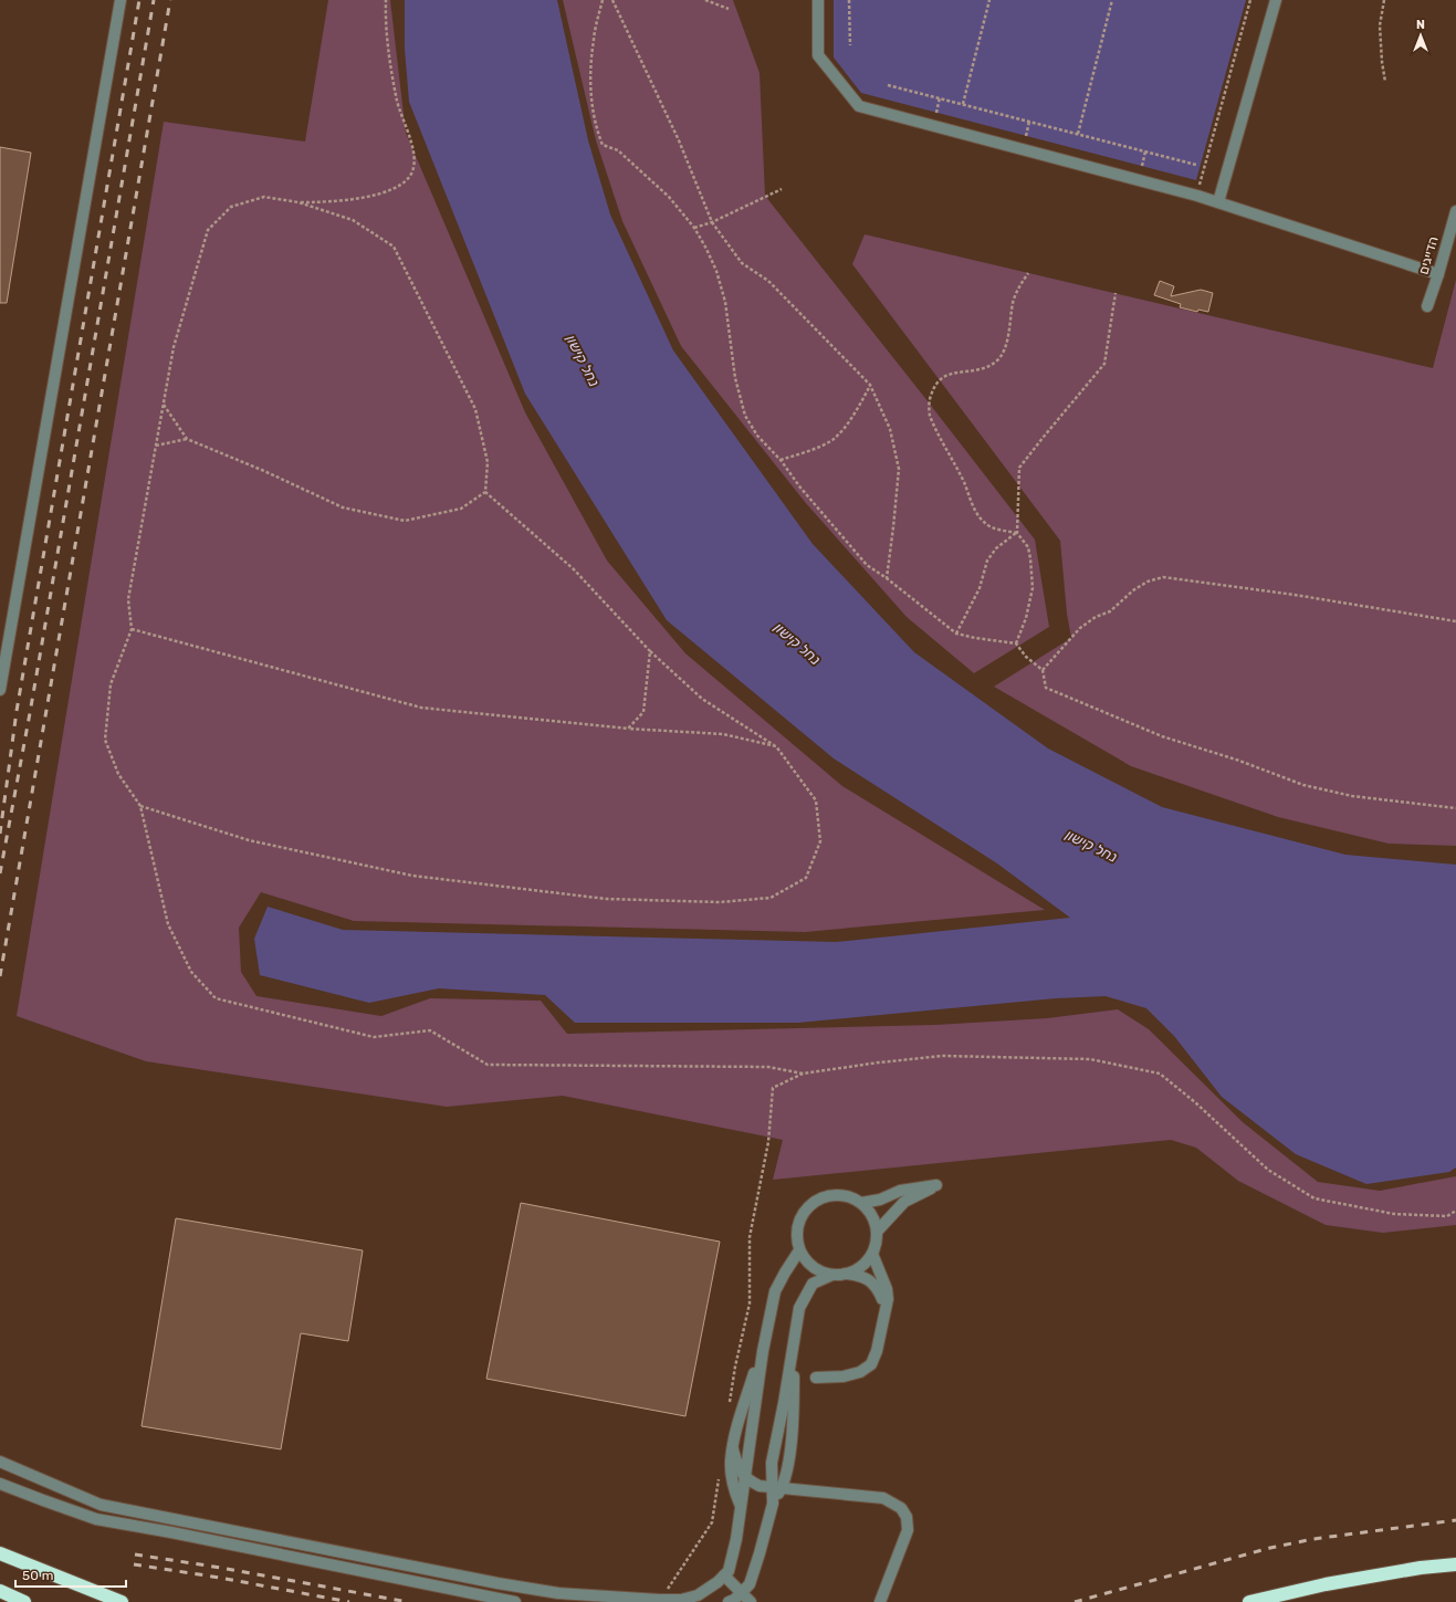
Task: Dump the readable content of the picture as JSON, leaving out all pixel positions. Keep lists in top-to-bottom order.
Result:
{
  "streets": {
    "street": ["הדייגים"]
  },
  "water": ["נחל קישון"],
  "scale_bar": "50 m",
  "north": "top"
}
